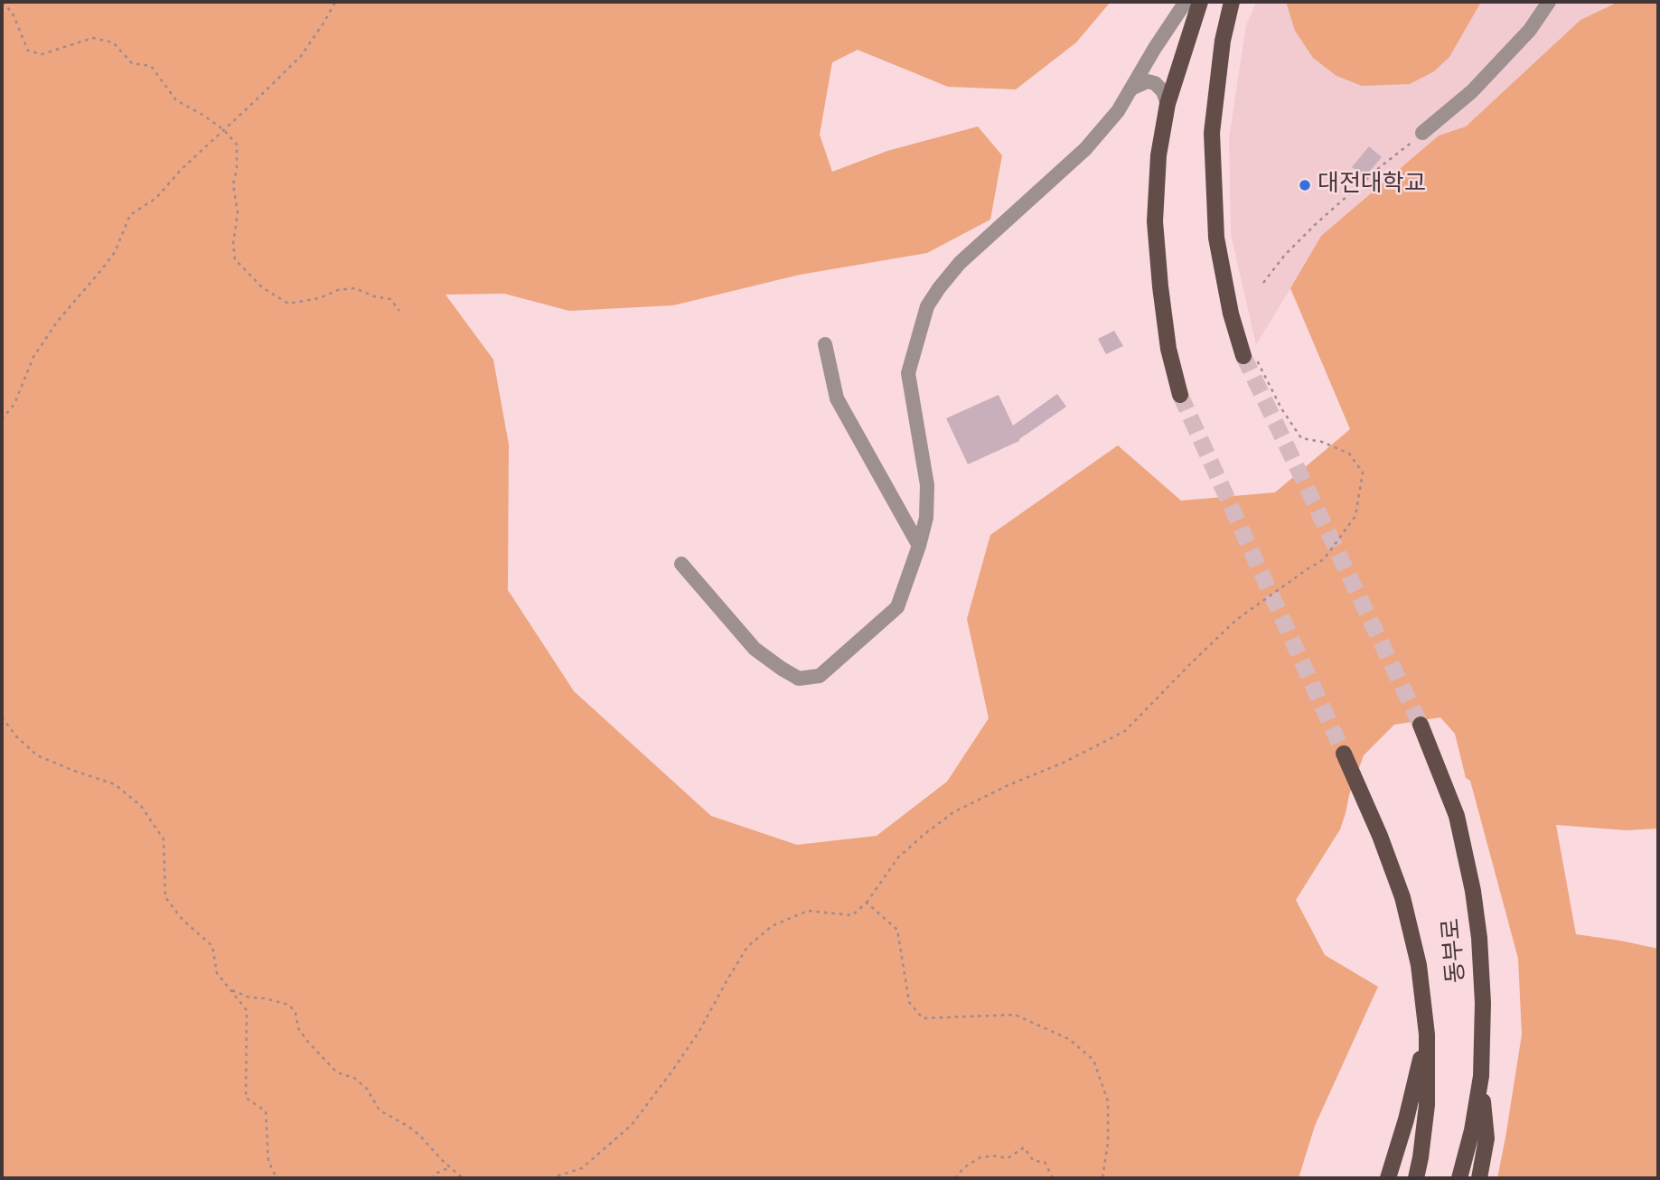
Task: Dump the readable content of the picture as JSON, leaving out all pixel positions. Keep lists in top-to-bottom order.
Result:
{
  "streets": {
    "main road": ["동부로"]
  },
  "places": ["대전대학교"]
}
